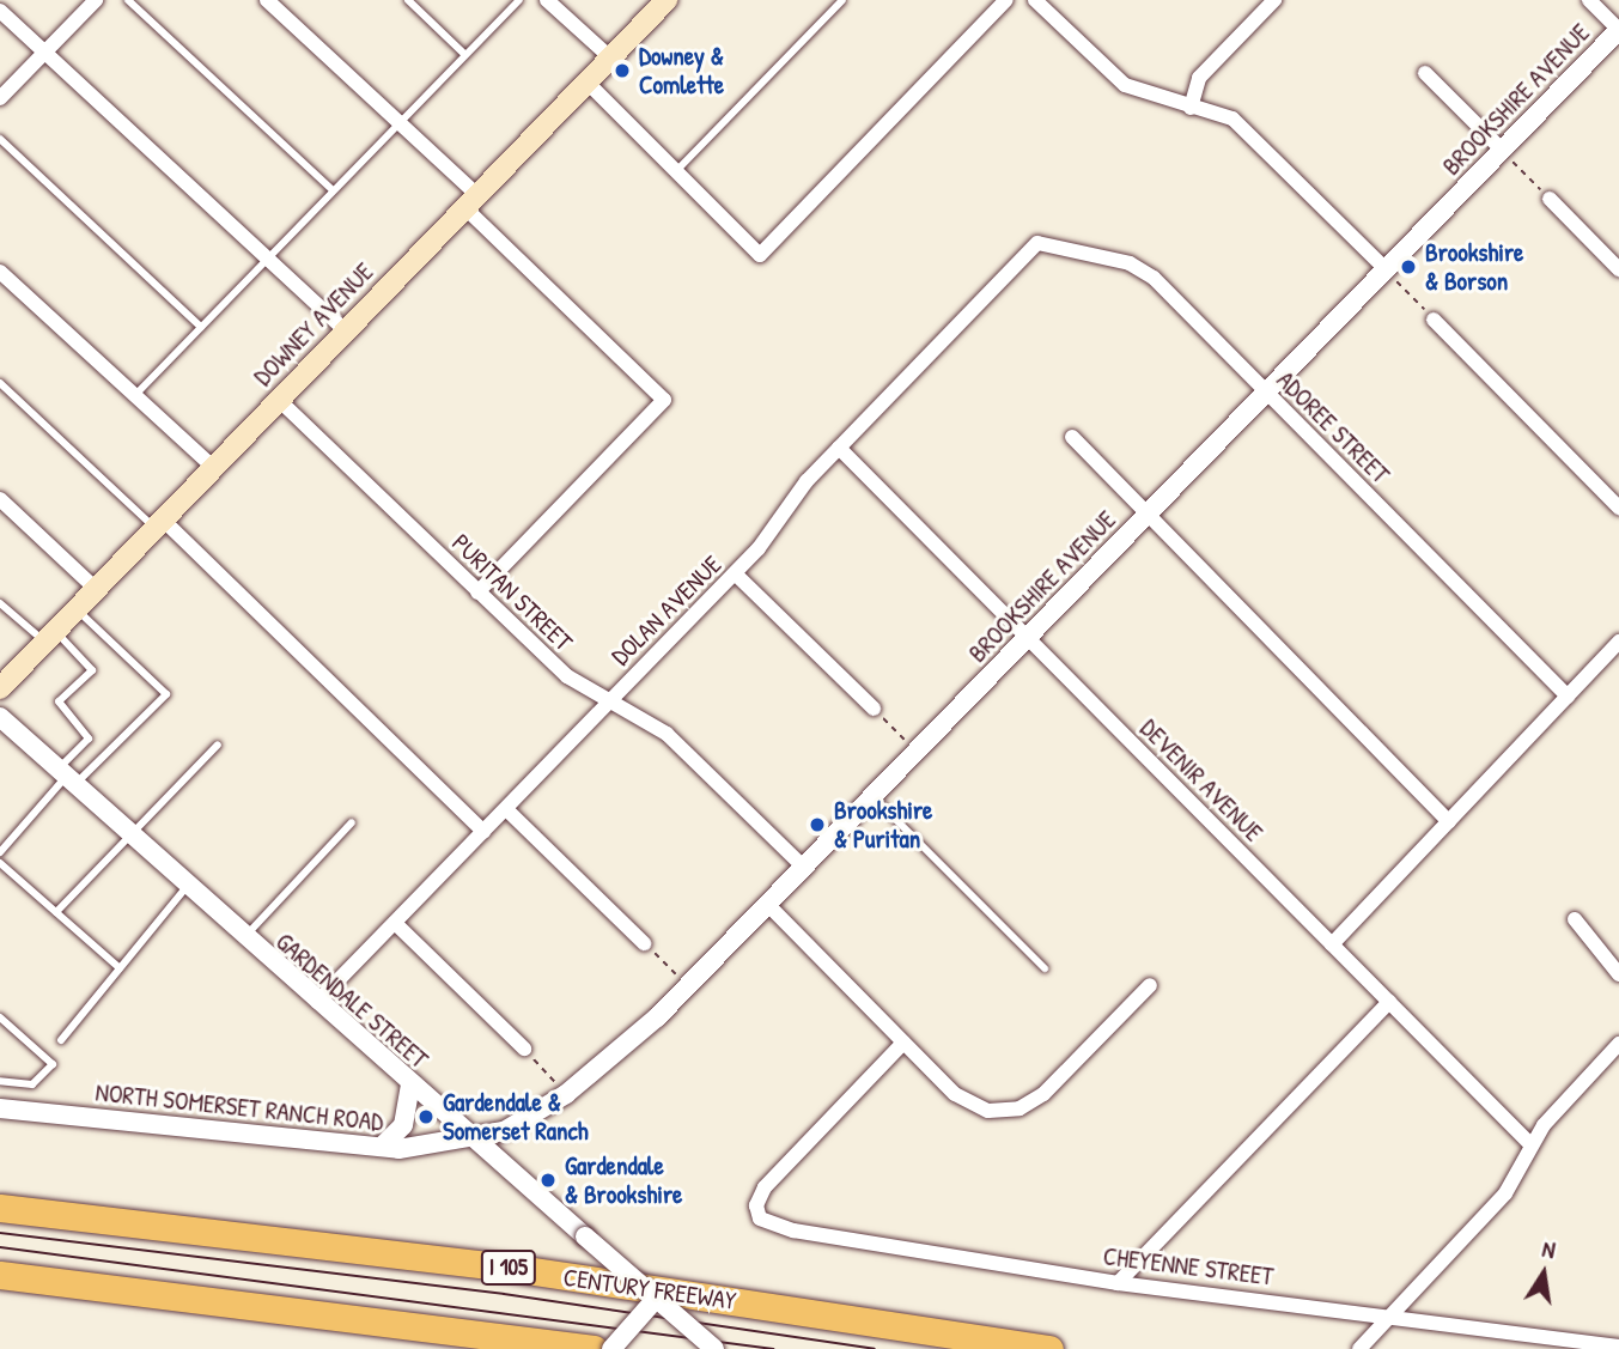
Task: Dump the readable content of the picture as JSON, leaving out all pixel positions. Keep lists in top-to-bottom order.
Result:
{
  "streets": {
    "highway": ["I 105", "CENTURY FREEWAY"],
    "main road": ["DOWNEY AVENUE"],
    "street": [
      "BROOKSHIRE AVENUE",
      "ADOREE STREET",
      "PURITAN STREET",
      "DOLAN AVENUE",
      "DEVENIR AVENUE",
      "GARDENDALE STREET",
      "NORTH SOMERSET RANCH ROAD",
      "CHEYENNE STREET"
    ]
  },
  "crossings": [
    ["BROOKSHIRE AVENUE", "ADOREE STREET"],
    ["BROOKSHIRE AVENUE", "PURITAN STREET"],
    ["BROOKSHIRE AVENUE", "DEVENIR AVENUE"],
    ["BROOKSHIRE AVENUE", "GARDENDALE STREET"],
    ["BROOKSHIRE AVENUE", "NORTH SOMERSET RANCH ROAD"],
    ["DOWNEY AVENUE", "PURITAN STREET"],
    ["ADOREE STREET", "DOLAN AVENUE"],
    ["PURITAN STREET", "DOLAN AVENUE"],
    ["DOLAN AVENUE", "DEVENIR AVENUE"],
    ["DOLAN AVENUE", "GARDENDALE STREET"],
    ["GARDENDALE STREET", "NORTH SOMERSET RANCH ROAD"]
  ],
  "places": [
    "Downey & Comlette",
    "Brookshire & Borson",
    "Brookshire & Puritan",
    "Gardendale & Somerset Ranch",
    "Gardendale & Brookshire"
  ],
  "north": "top"
}
